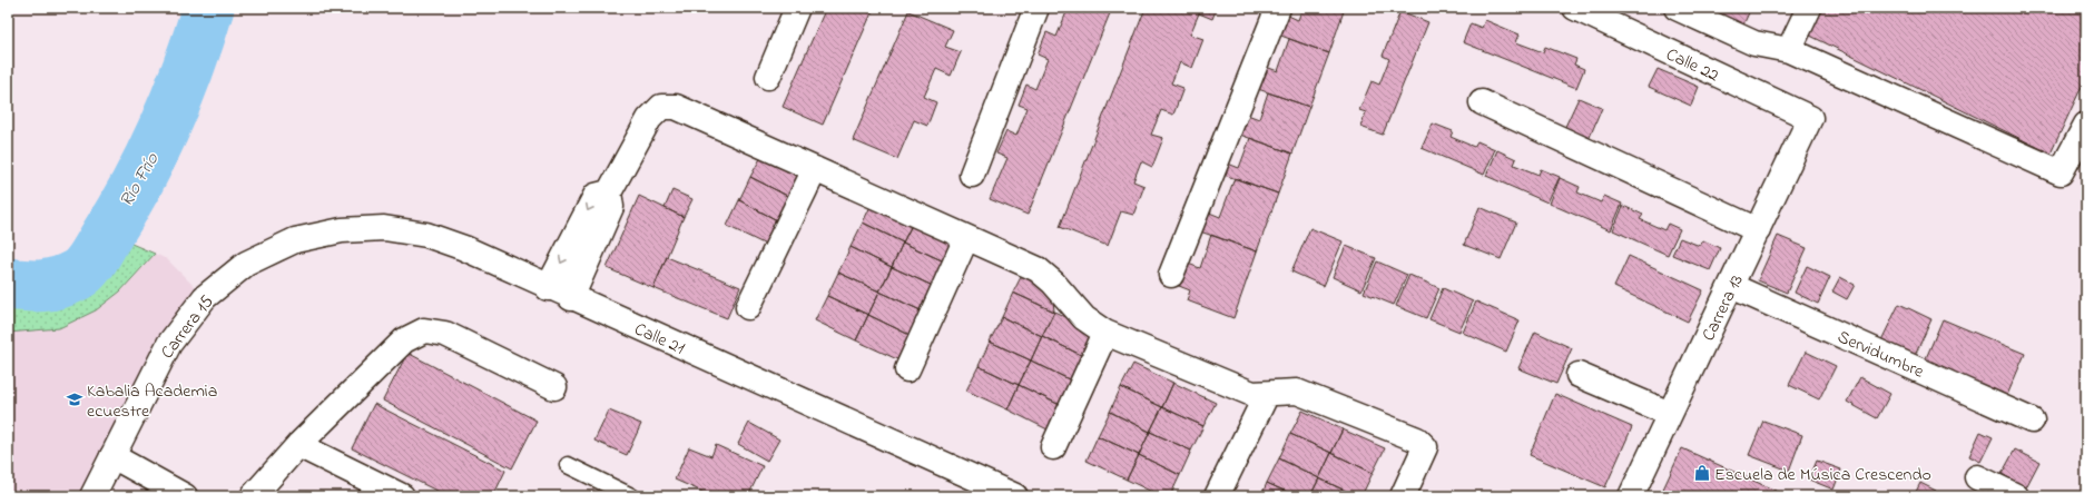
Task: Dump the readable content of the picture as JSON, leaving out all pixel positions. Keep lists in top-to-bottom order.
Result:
{
  "streets": {
    "street": [
      "Calle 22",
      "Carrera 13",
      "Carrera 15",
      "Calle 21",
      "Servidumbre"
    ]
  },
  "crossings": [
    ["Calle 22", "Carrera 13"],
    ["Carrera 13", "Servidumbre"],
    ["Carrera 15", "Calle 21"]
  ],
  "water": ["Río Frío"],
  "places": {
    "school or university": ["Kabalia Academia ecuestre"],
    "shop": ["Escuela de Música Crescendo"]
  }
}
